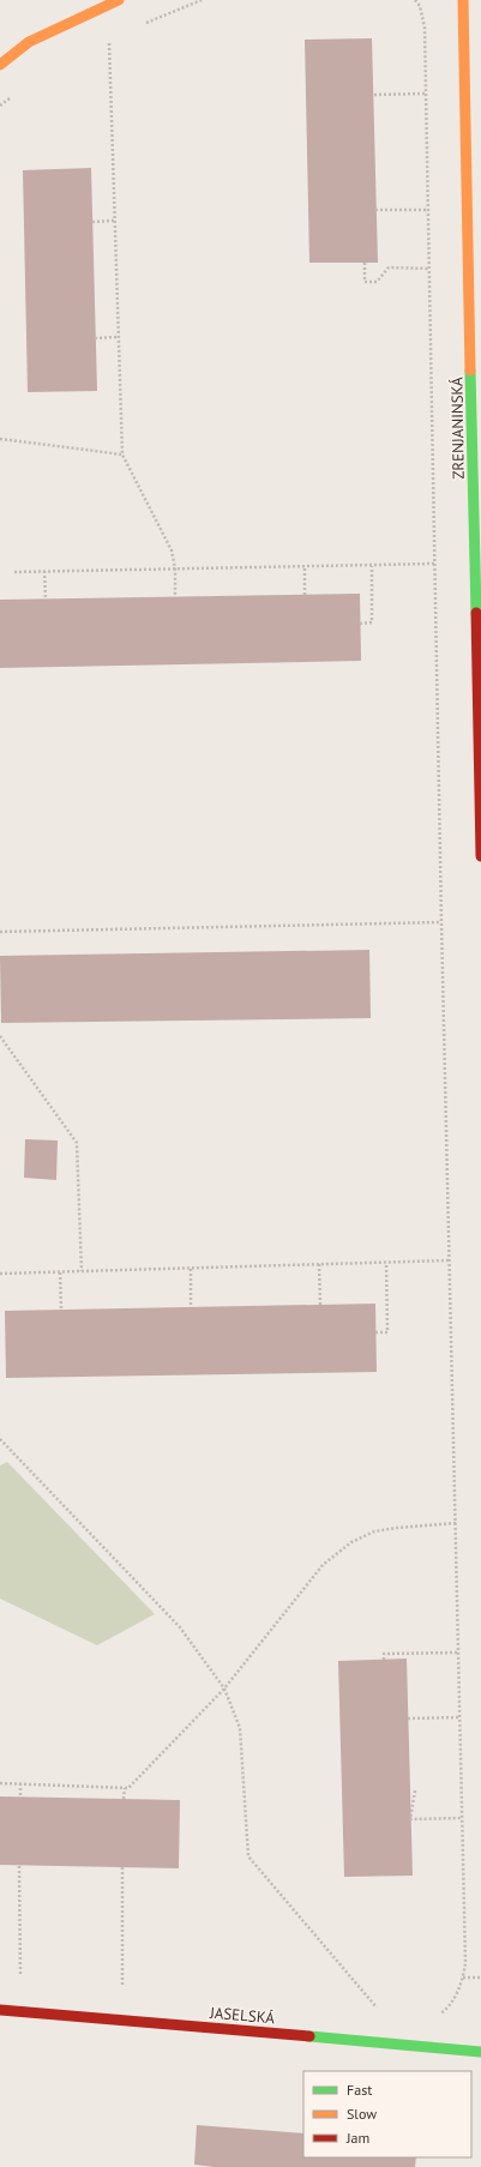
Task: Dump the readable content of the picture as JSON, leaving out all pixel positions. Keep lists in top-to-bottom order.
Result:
{
  "streets": {
    "street": ["ZRENJANINSKÁ", "JASELSKÁ"]
  },
  "legend": ["Fast", "Slow", "Jam"]
}
